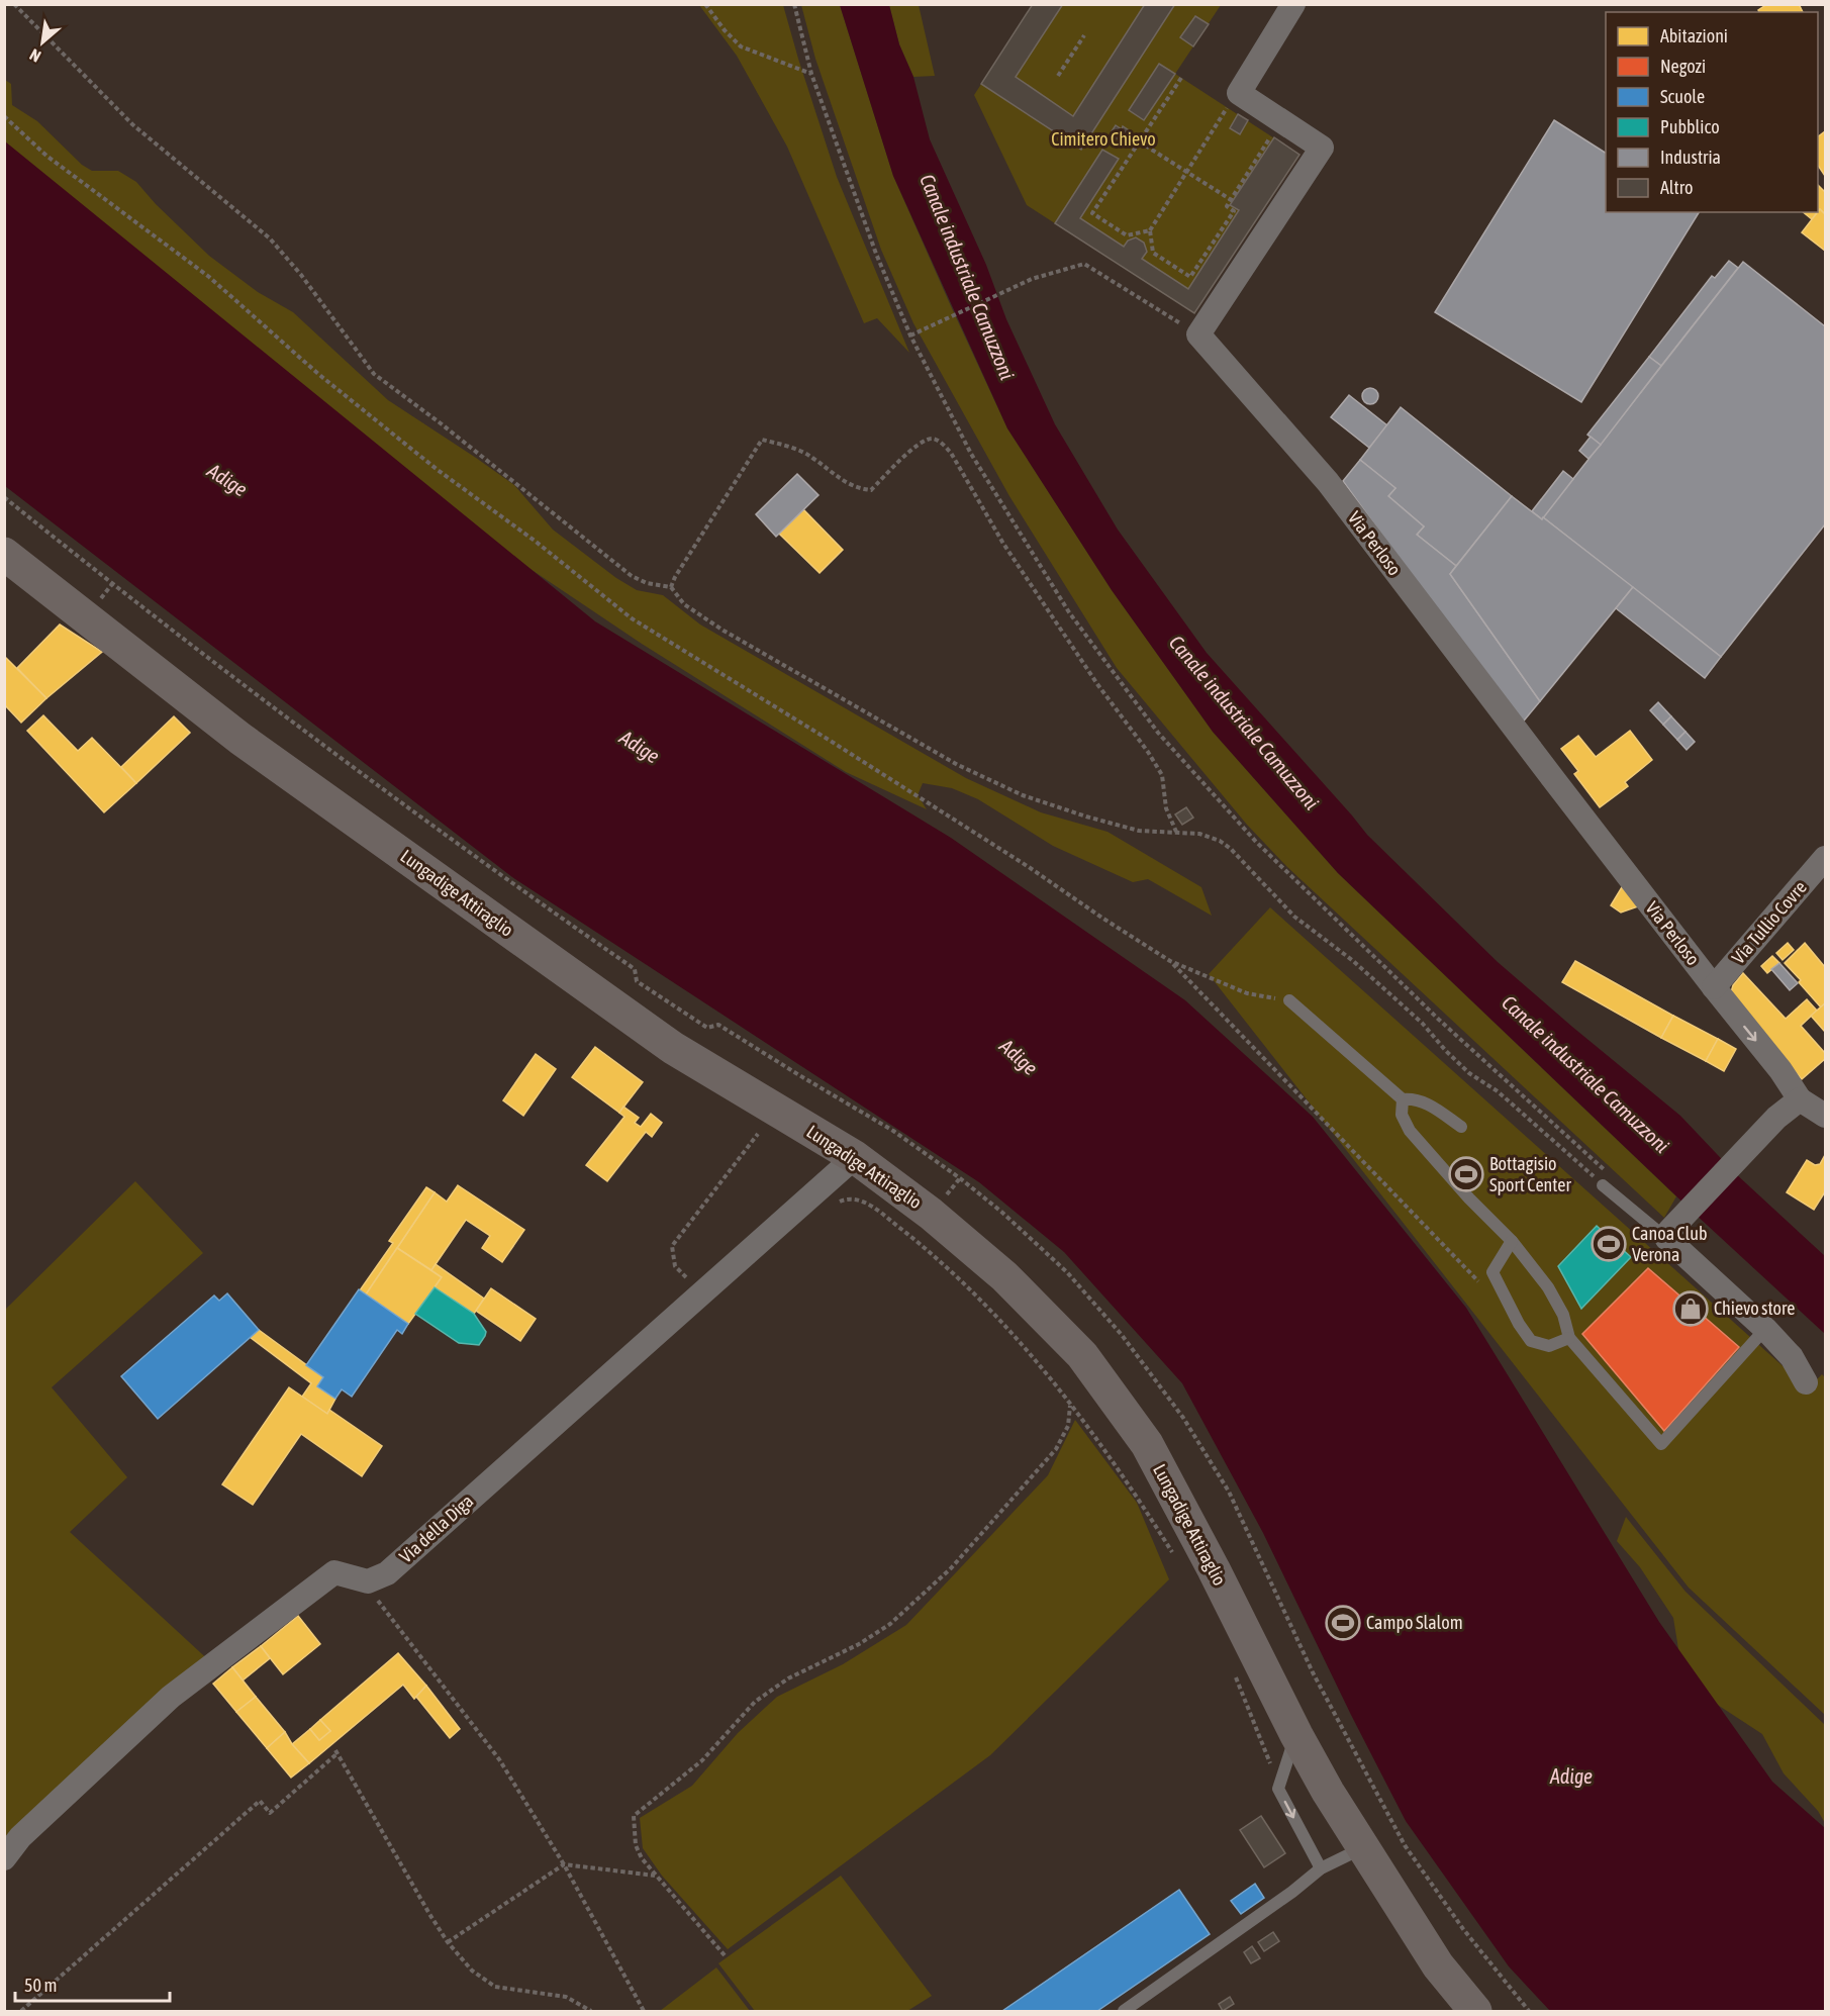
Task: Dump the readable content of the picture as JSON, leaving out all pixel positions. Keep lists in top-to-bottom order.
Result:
{
  "streets": {
    "street": [
      "Via Perloso",
      "Lungadige Attiraglio",
      "Via Tullio Covre",
      "Via della Diga"
    ]
  },
  "crossings": [
    ["Via Perloso", "Via Tullio Covre"],
    ["Lungadige Attiraglio", "Via della Diga"]
  ],
  "water": ["Canale industriale Camuzzoni", "Adige"],
  "parks": ["Cimitero Chievo"],
  "places": {
    "sports": ["Bottagisio Sport Center", "Canoa Club Verona", "Campo Slalom"],
    "shop": ["Chievo store"]
  },
  "legend": [
    "Abitazioni",
    "Negozi",
    "Scuole",
    "Pubblico",
    "Industria",
    "Altro"
  ],
  "scale_bar": "50 m",
  "north": "bottom left"
}
